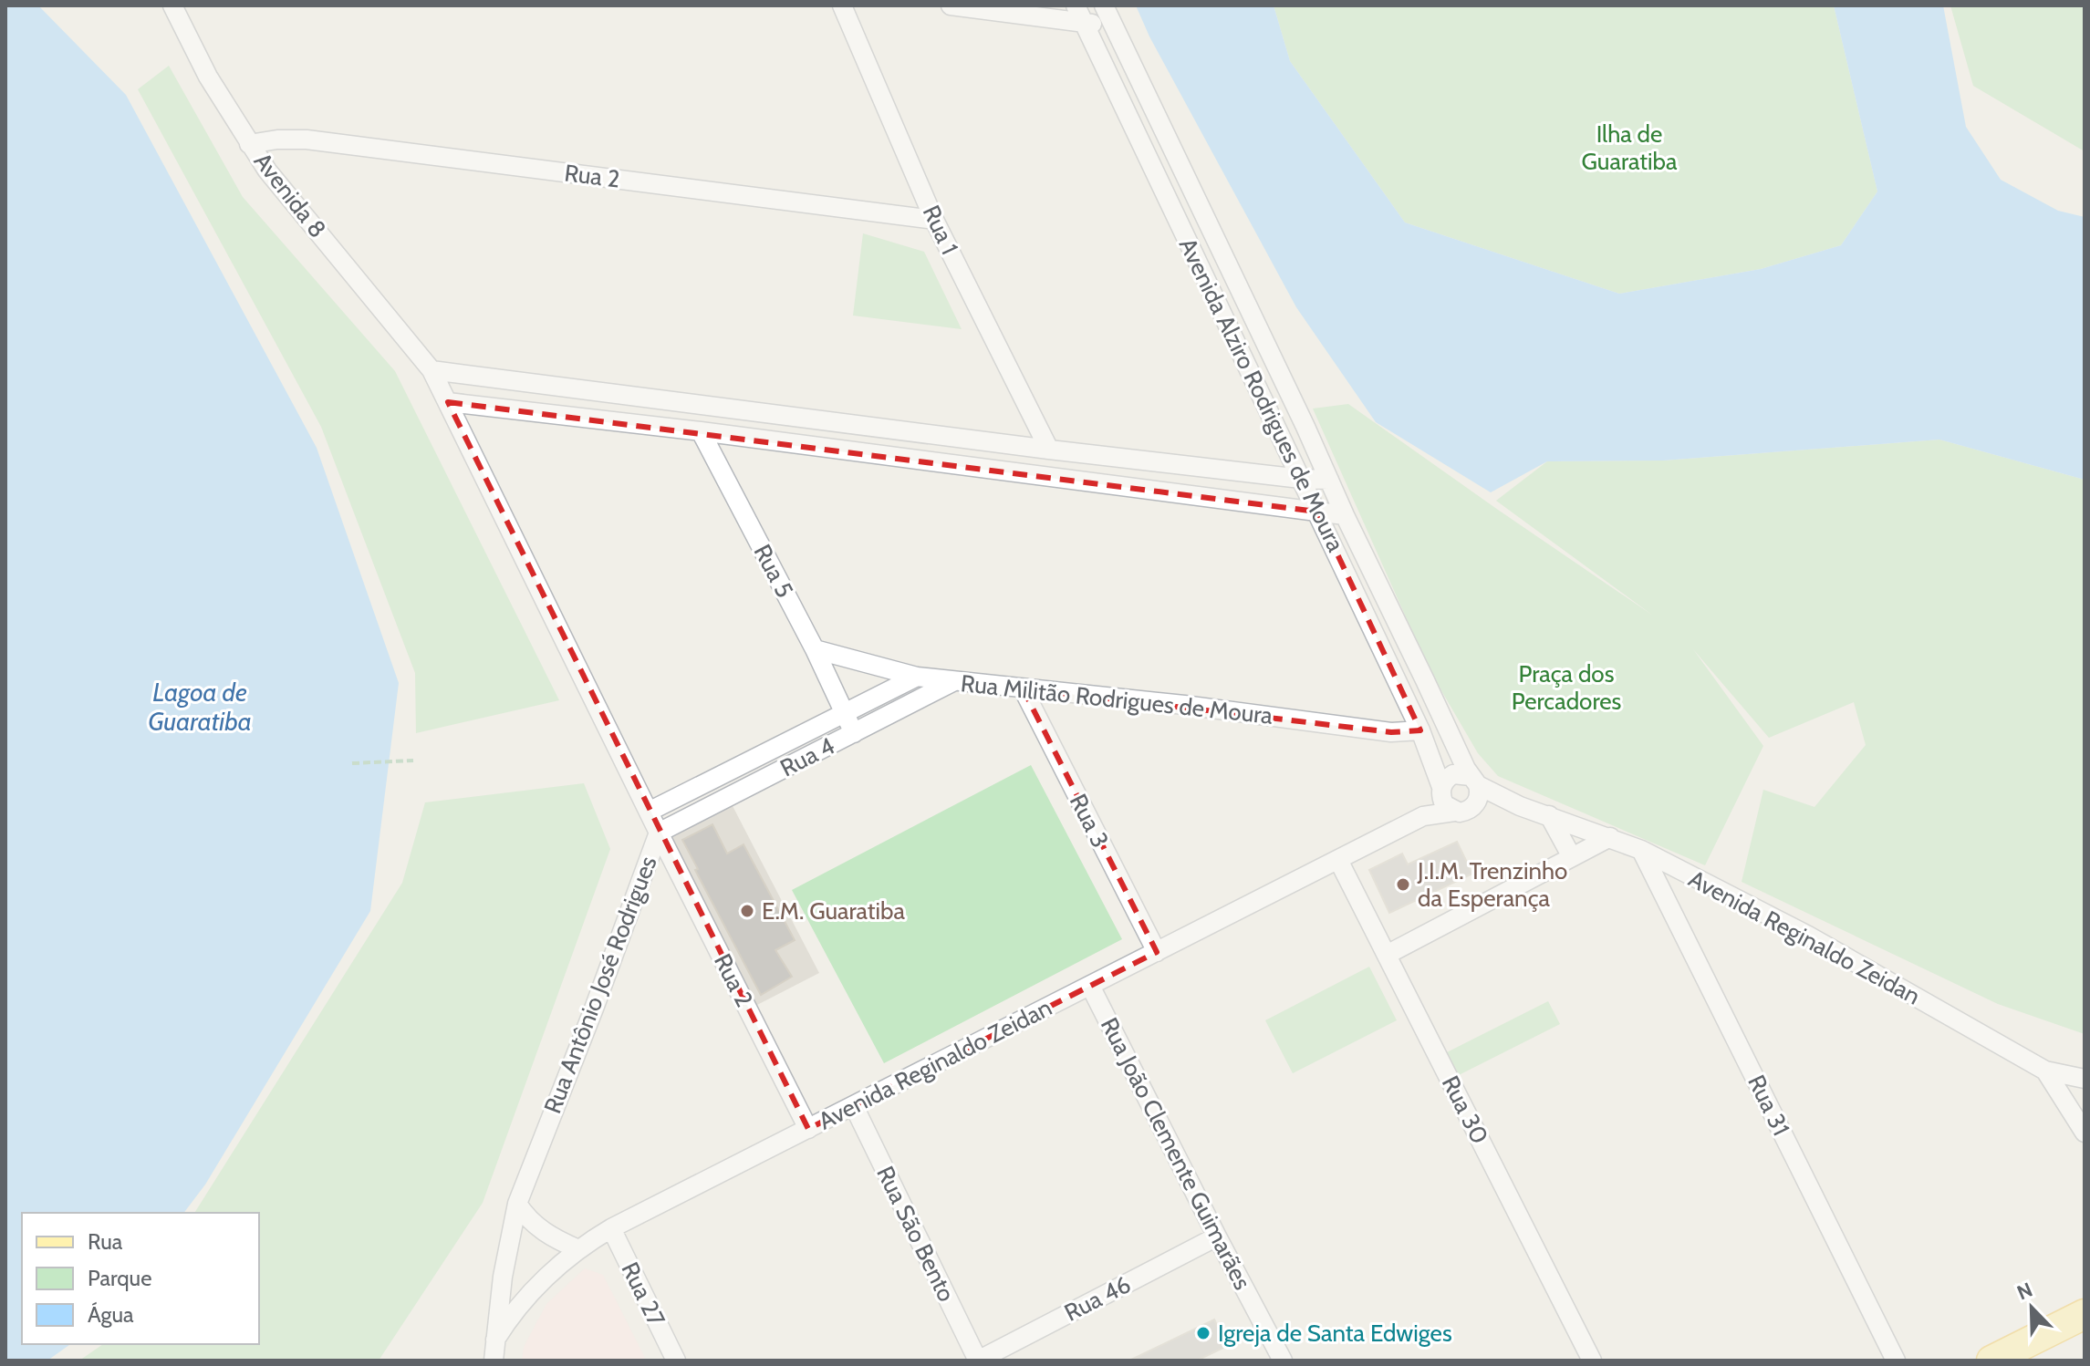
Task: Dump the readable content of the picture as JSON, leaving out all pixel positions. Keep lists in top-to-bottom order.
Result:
{
  "streets": {
    "street": [
      "Rua 2",
      "Avenida 8",
      "Rua 1",
      "Avenida Alziro Rodrigues de Moura",
      "Rua 5",
      "Rua Militão Rodrigues de Moura",
      "Rua 4",
      "Rua 3",
      "Avenida Reginaldo Zeidan",
      "Rua Antônio José Rodrigues",
      "Rua 31",
      "Rua 30",
      "Rua João Clemente Guimarães",
      "Rua São Bento",
      "Rua 27",
      "Rua 46"
    ]
  },
  "crossings": [
    ["Rua 2", "Avenida 8"],
    ["Rua 2", "Rua 1"],
    ["Rua 2", "Rua 4"],
    ["Rua 2", "Avenida Reginaldo Zeidan"],
    ["Rua 2", "Rua Antônio José Rodrigues"],
    ["Avenida 8", "Rua Antônio José Rodrigues"],
    ["Avenida Alziro Rodrigues de Moura", "Rua Militão Rodrigues de Moura"],
    ["Avenida Alziro Rodrigues de Moura", "Avenida Reginaldo Zeidan"],
    ["Rua 5", "Rua Militão Rodrigues de Moura"],
    ["Rua 5", "Rua 4"],
    ["Rua Militão Rodrigues de Moura", "Rua 4"],
    ["Rua Militão Rodrigues de Moura", "Rua 3"],
    ["Rua 4", "Rua Antônio José Rodrigues"],
    ["Rua 3", "Avenida Reginaldo Zeidan"],
    ["Avenida Reginaldo Zeidan", "Rua Antônio José Rodrigues"],
    ["Avenida Reginaldo Zeidan", "Rua 31"],
    ["Avenida Reginaldo Zeidan", "Rua 30"],
    ["Avenida Reginaldo Zeidan", "Rua João Clemente Guimarães"],
    ["Avenida Reginaldo Zeidan", "Rua São Bento"],
    ["Avenida Reginaldo Zeidan", "Rua 27"],
    ["Rua João Clemente Guimarães", "Rua 46"],
    ["Rua São Bento", "Rua 46"]
  ],
  "water": ["Lagoa de Guaratiba"],
  "parks": ["Ilha de Guaratiba", "Praça dos Percadores"],
  "places": ["J.I.M. Trenzinho da Esperança", "E.M. Guaratiba", "Igreja de Santa Edwiges"],
  "legend": ["Rua", "Parque", "Água"],
  "north": "top left"
}
